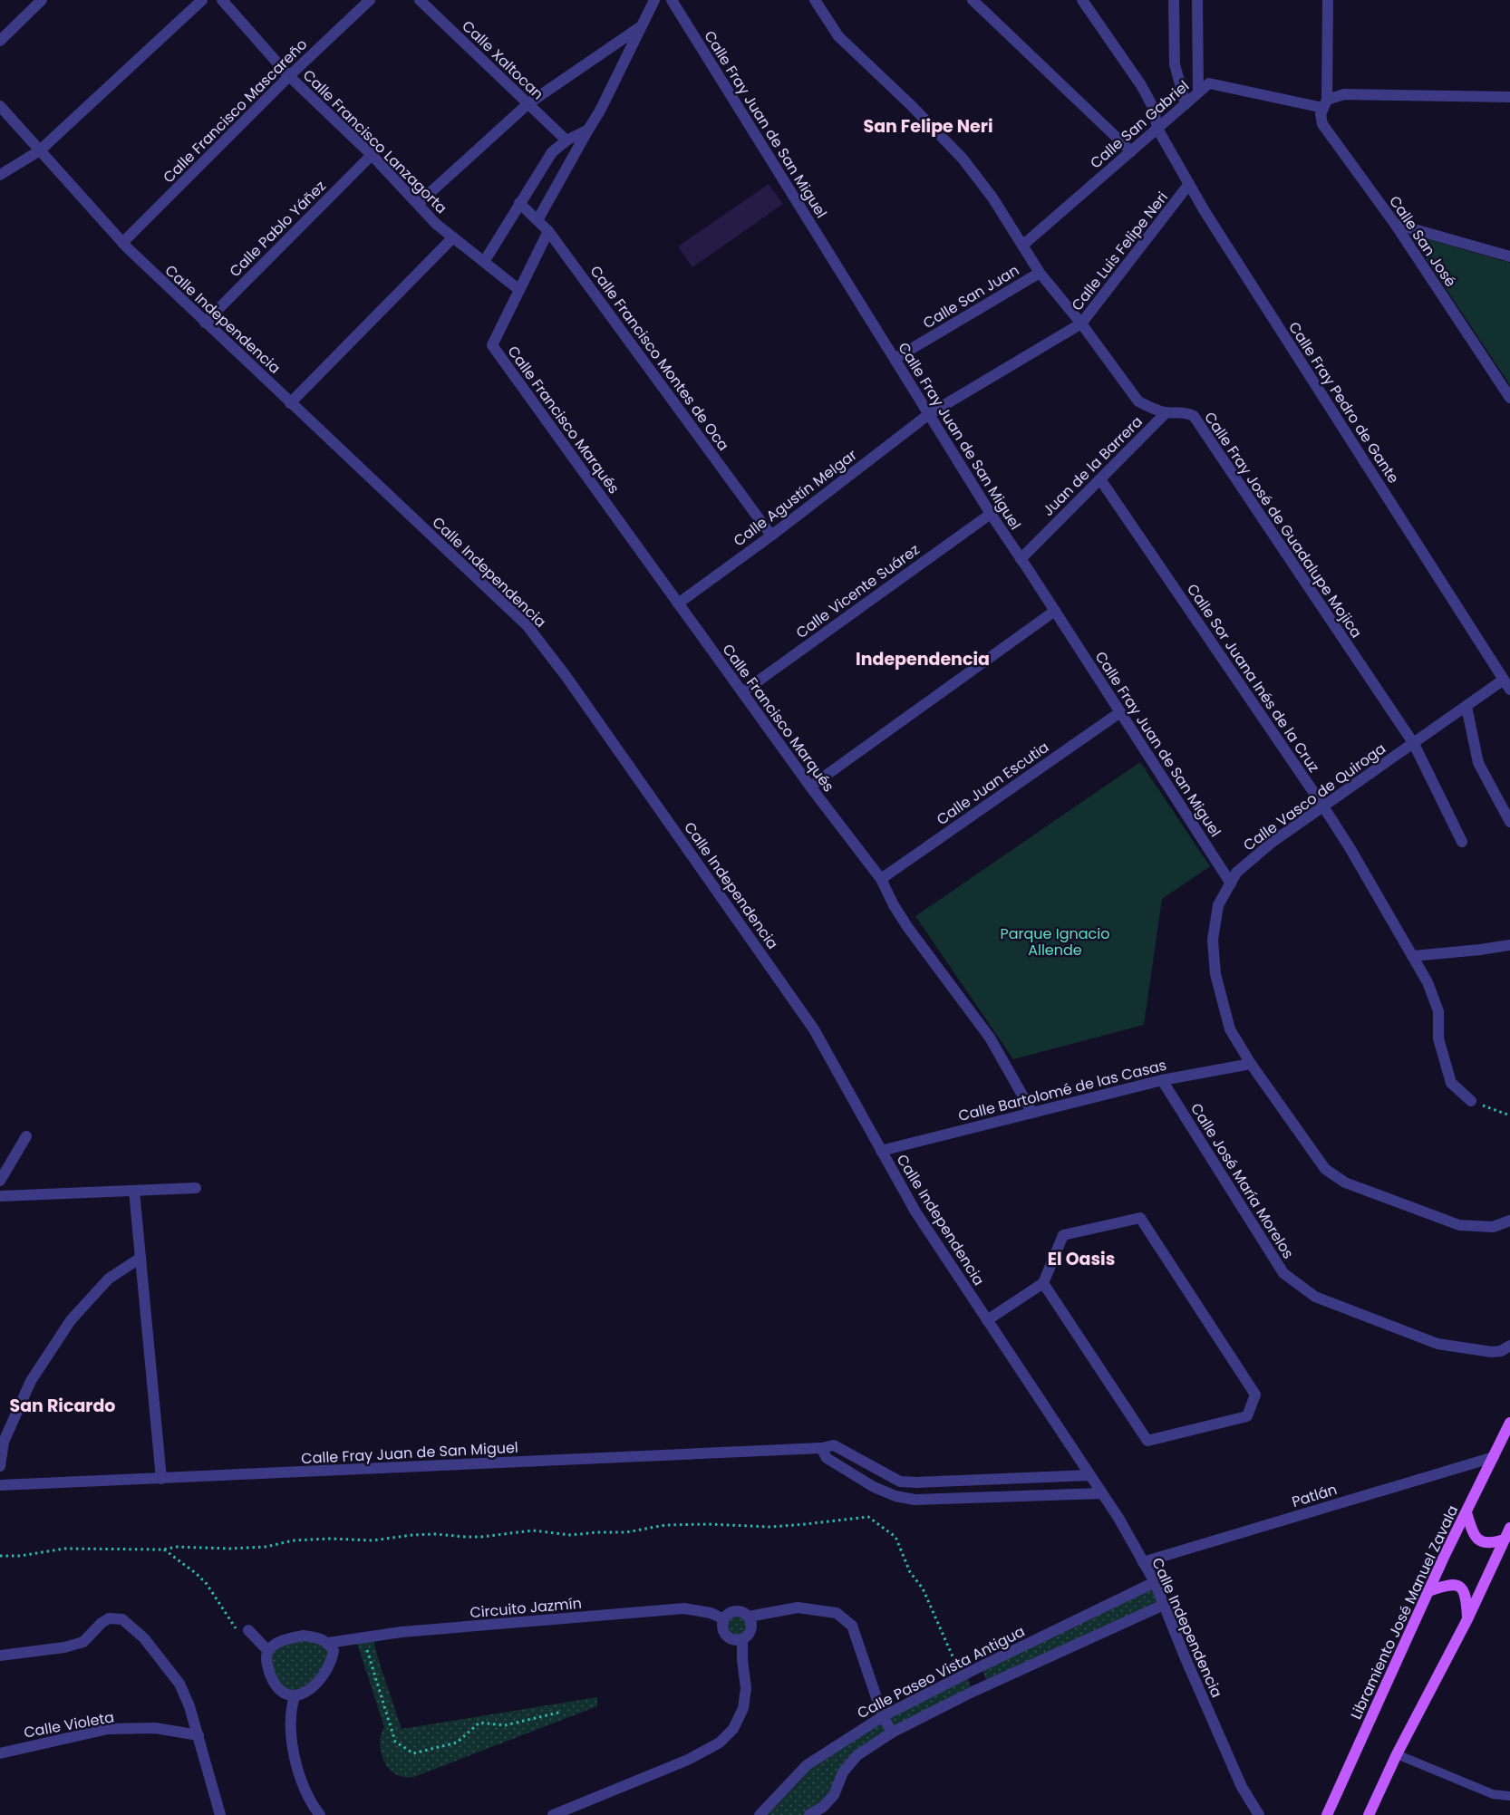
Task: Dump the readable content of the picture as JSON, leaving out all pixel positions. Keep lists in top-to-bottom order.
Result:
{
  "streets": {
    "main road": ["Libramiento José Manuel Zavala"],
    "street": [
      "Calle Xaltocan",
      "Calle Francisco Mascareño",
      "Calle Fray Juan de San Miguel",
      "Calle San Gabriel",
      "Calle Francisco Lanzagorta",
      "Calle Pablo Yáñez",
      "Calle San José",
      "Calle Luis Felipe Neri",
      "Calle San Juan",
      "Calle Independencia",
      "Calle Francisco Montes de Oca",
      "Calle Fray Pedro de Gante",
      "Calle Francisco Marqués",
      "Juan de la Barrera",
      "Calle Agustín Melgar",
      "Calle Fray José de Guadalupe Mojica",
      "Calle Vicente Suárez",
      "Calle Sor Juana Inés de la Cruz",
      "Calle Juan Escutia",
      "Calle Vasco de Quiroga",
      "Calle Bartolomé de las Casas",
      "Calle José María Morelos",
      "Patlán",
      "Circuito Jazmín",
      "Calle Paseo Vista Antigua",
      "Calle Violeta"
    ]
  },
  "crossings": [
    ["Calle Francisco Mascareño", "Calle Francisco Lanzagorta"],
    ["Calle Francisco Mascareño", "Calle Independencia"],
    ["Calle Fray Juan de San Miguel", "Calle Luis Felipe Neri"],
    ["Calle Fray Juan de San Miguel", "Calle San Juan"],
    ["Calle Fray Juan de San Miguel", "Calle Independencia"],
    ["Calle Fray Juan de San Miguel", "Juan de la Barrera"],
    ["Calle Fray Juan de San Miguel", "Calle Agustín Melgar"],
    ["Calle Fray Juan de San Miguel", "Calle Vicente Suárez"],
    ["Calle Fray Juan de San Miguel", "Calle Juan Escutia"],
    ["Calle Fray Juan de San Miguel", "Calle Vasco de Quiroga"],
    ["Calle San Gabriel", "Calle San José"],
    ["Calle San Gabriel", "Calle Fray Pedro de Gante"],
    ["Calle San Gabriel", "Calle Fray José de Guadalupe Mojica"],
    ["Calle Francisco Lanzagorta", "Calle Pablo Yáñez"],
    ["Calle Francisco Lanzagorta", "Calle Francisco Marqués"],
    ["Calle Pablo Yáñez", "Calle Independencia"],
    ["Calle Luis Felipe Neri", "Calle Fray Pedro de Gante"],
    ["Calle Luis Felipe Neri", "Calle Agustín Melgar"],
    ["Calle Luis Felipe Neri", "Calle Fray José de Guadalupe Mojica"],
    ["Calle San Juan", "Calle Fray José de Guadalupe Mojica"],
    ["Calle Independencia", "Calle Bartolomé de las Casas"],
    ["Calle Independencia", "Patlán"],
    ["Calle Independencia", "Calle Paseo Vista Antigua"],
    ["Calle Francisco Montes de Oca", "Calle Agustín Melgar"],
    ["Calle Fray Pedro de Gante", "Calle Vasco de Quiroga"],
    ["Calle Francisco Marqués", "Calle Agustín Melgar"],
    ["Calle Francisco Marqués", "Calle Vicente Suárez"],
    ["Calle Francisco Marqués", "Calle Juan Escutia"],
    ["Calle Francisco Marqués", "Calle Bartolomé de las Casas"],
    ["Juan de la Barrera", "Calle Fray José de Guadalupe Mojica"],
    ["Juan de la Barrera", "Calle Sor Juana Inés de la Cruz"],
    ["Calle Fray José de Guadalupe Mojica", "Calle Vasco de Quiroga"],
    ["Calle Sor Juana Inés de la Cruz", "Calle Vasco de Quiroga"],
    ["Calle Vasco de Quiroga", "Calle Bartolomé de las Casas"],
    ["Calle Bartolomé de las Casas", "Calle José María Morelos"],
    ["Patlán", "Libramiento José Manuel Zavala"]
  ],
  "districts": [
    "San Felipe Neri",
    "Independencia",
    "El Oasis",
    "San Ricardo"
  ],
  "parks": ["Parque Ignacio Allende"]
}
